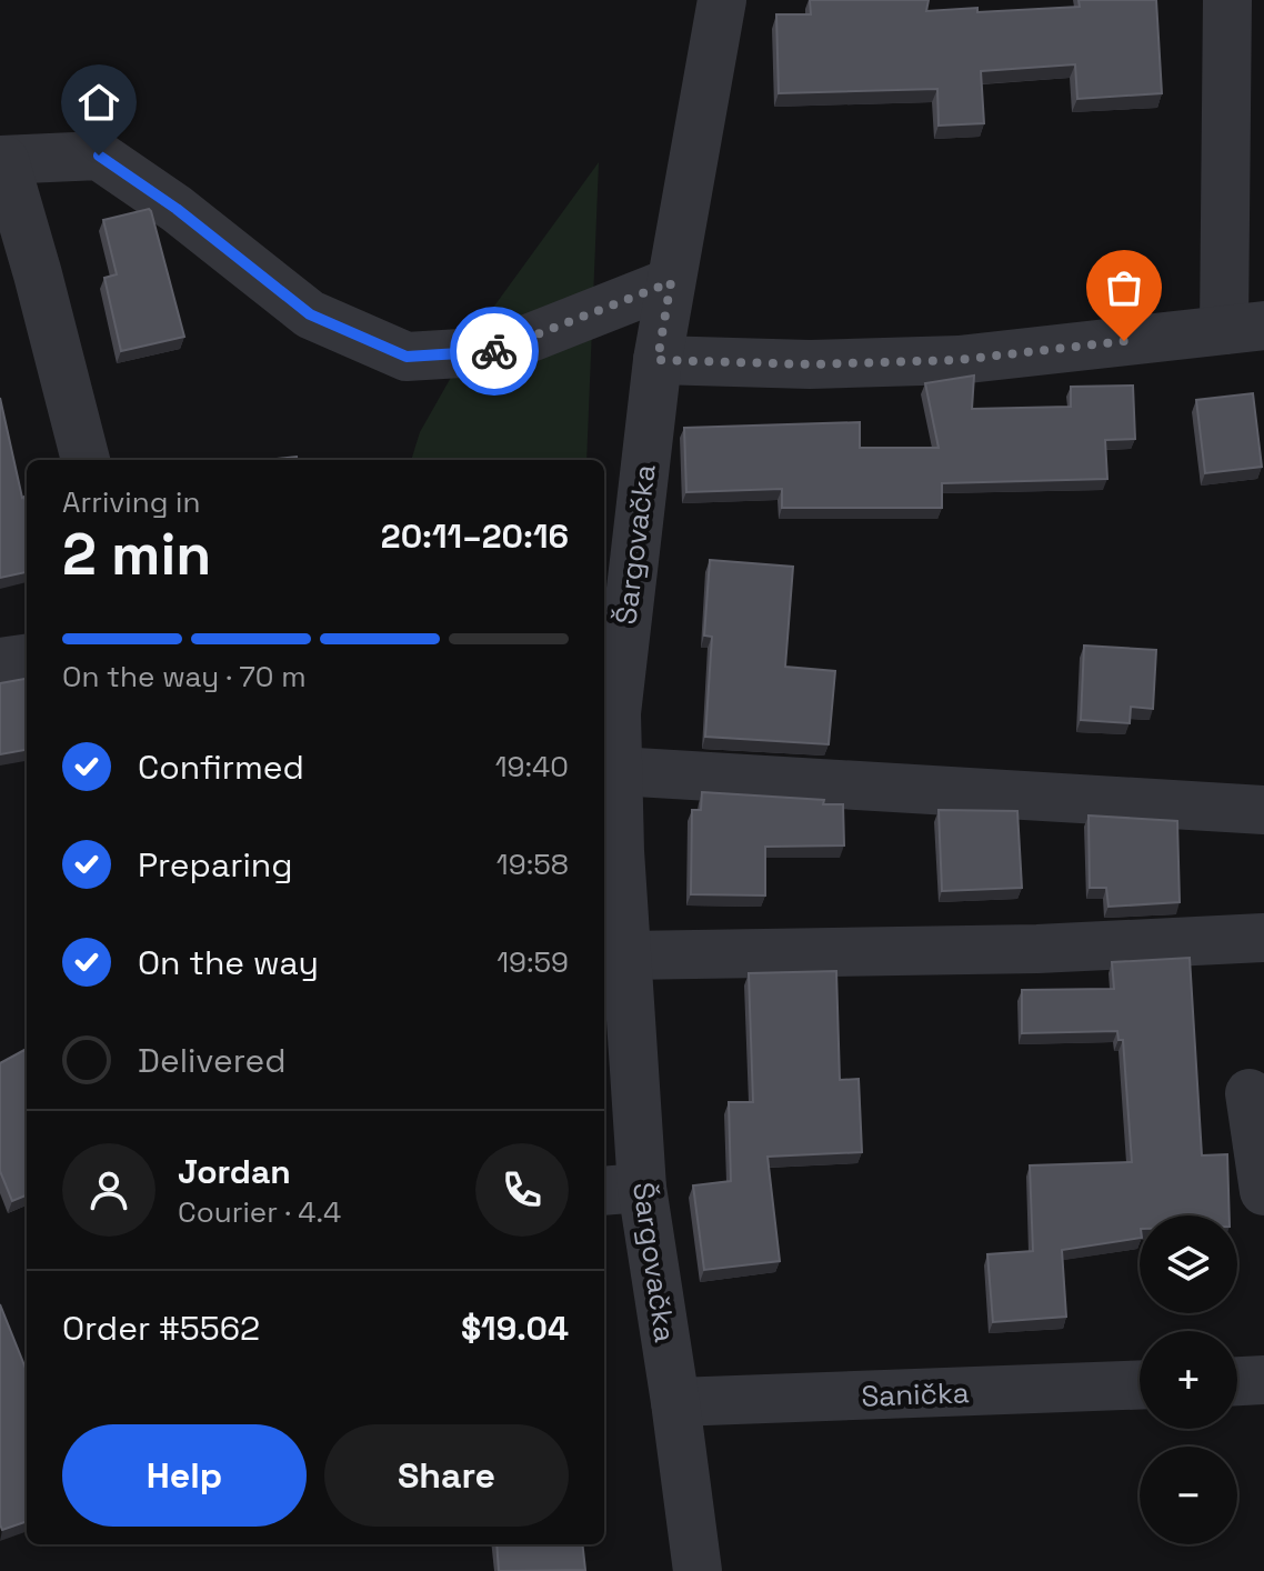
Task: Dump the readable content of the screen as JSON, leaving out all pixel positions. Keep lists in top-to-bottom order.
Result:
{
  "streets": {
    "street": ["Šargovačka", "Sanička"]
  },
  "crossings": [
    ["Šargovačka", "Sanička"]
  ],
  "page": {
    "heading": ["2 min", "Arriving in", "20:11–20:16"],
    "panel": [
      "Jordan",
      "Courier · 4.4",
      "Order #5562",
      "$19.04"
    ],
    "bar": "On the way · 70 m",
    "list": [
      ["Confirmed", "19:40"],
      ["Preparing", "19:58"],
      ["On the way", "19:59"],
      "Delivered"
    ],
    "map_buttons": ["+", "−"],
    "buttons": ["Help", "Share"]
  }
}
